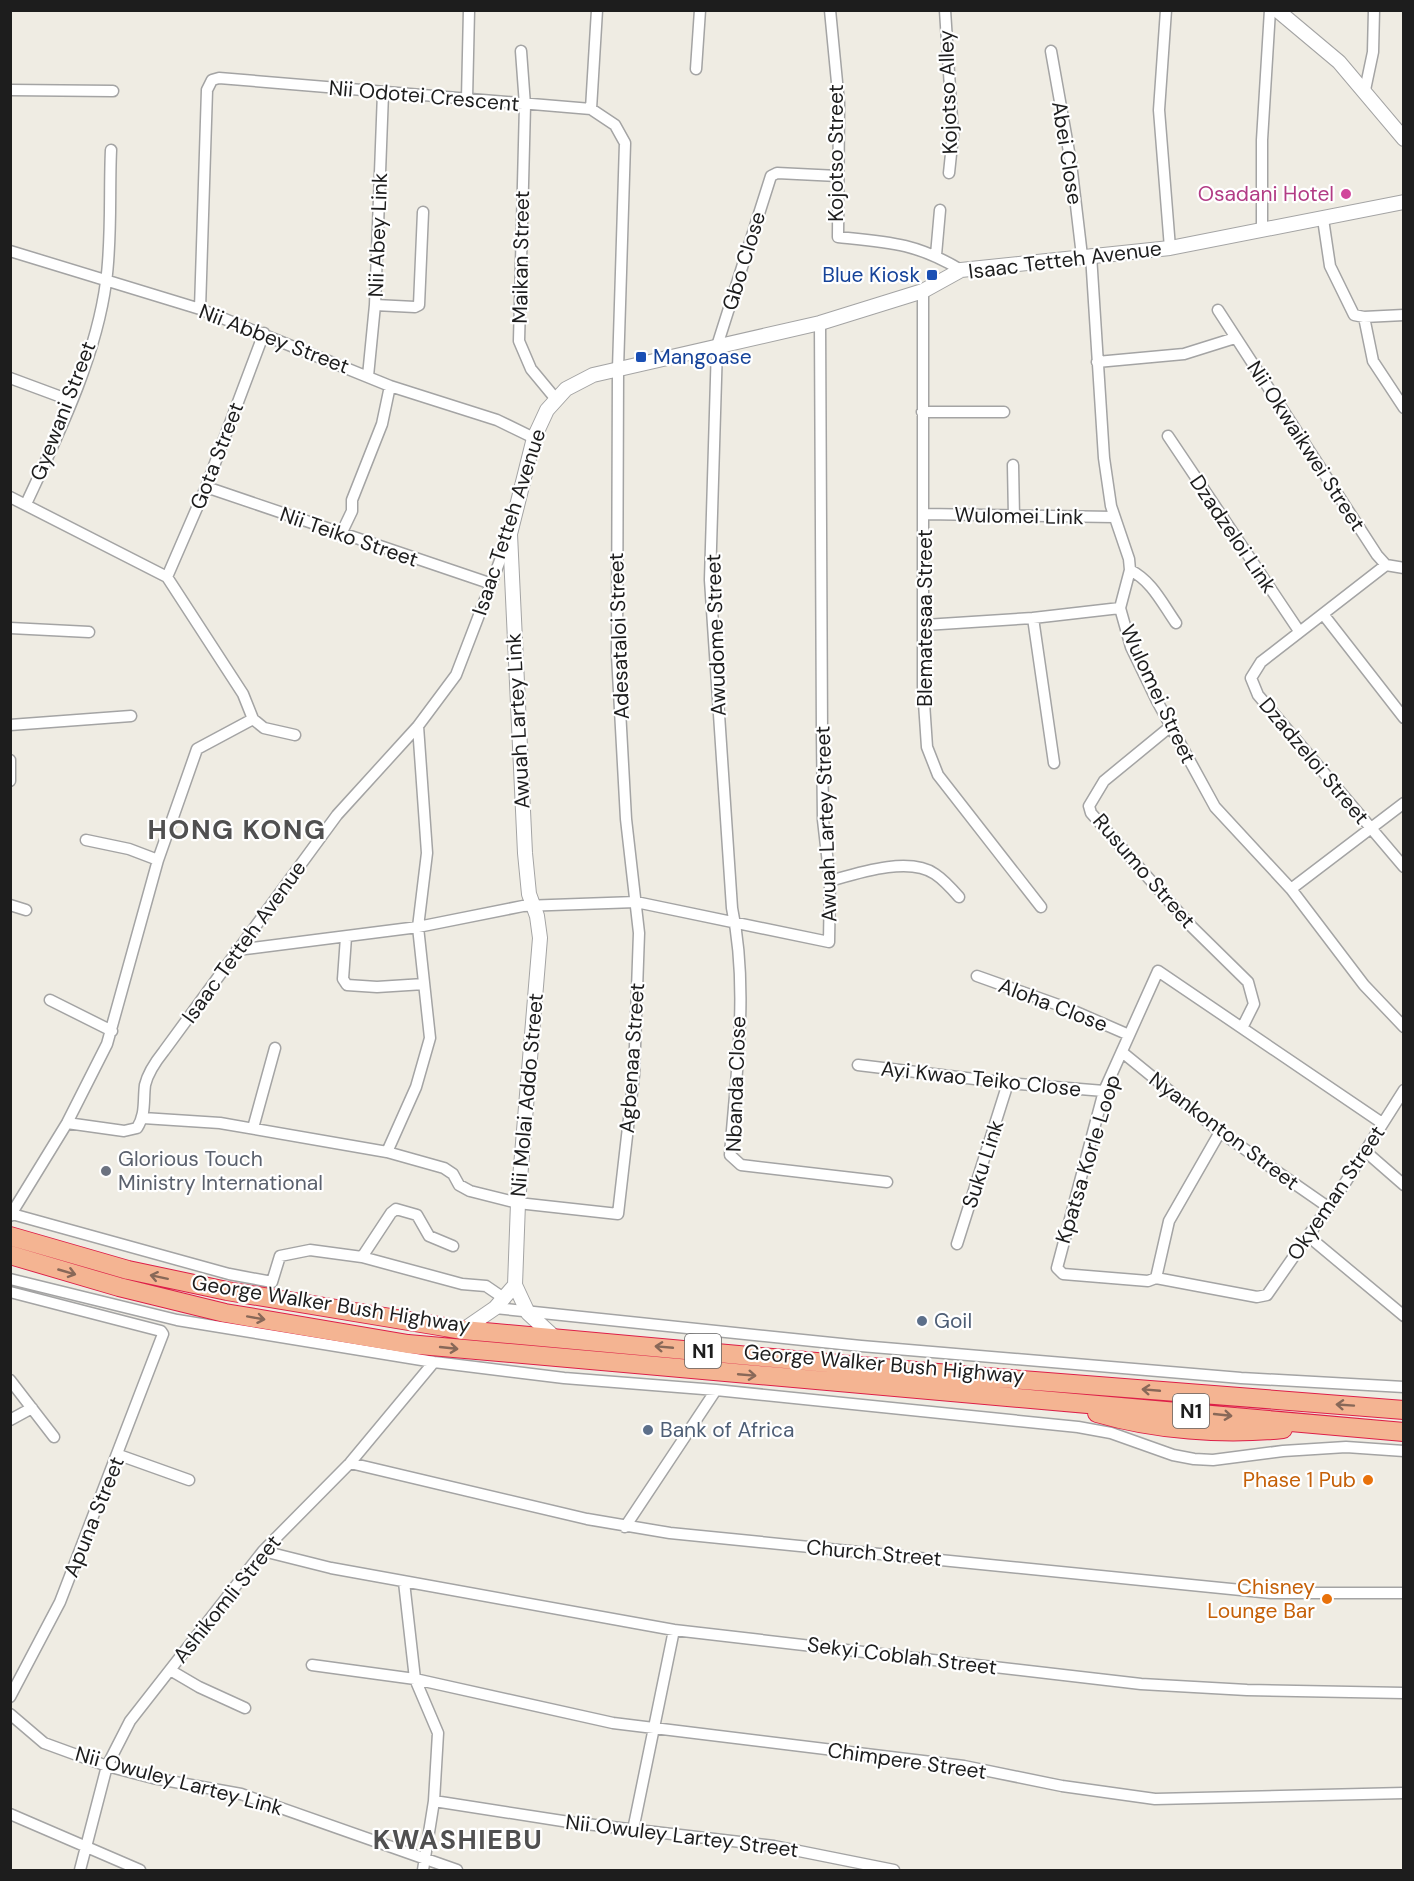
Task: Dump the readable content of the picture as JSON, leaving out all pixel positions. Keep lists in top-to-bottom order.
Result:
{
  "streets": {
    "highway": ["George Walker Bush Highway", "N1"],
    "street": [
      "Kojotso Alley",
      "Nii Odotei Crescent",
      "Kojotso Street",
      "Abei Close",
      "Nii Abey Link",
      "Maikan Street",
      "Isaac Tetteh Avenue",
      "Gbo Close",
      "Nii Abbey Street",
      "Gyewani Street",
      "Nii Okwaikwei Street",
      "Gota Street",
      "Wulomei Link",
      "Dzadzeloi Link",
      "Nii Teiko Street",
      "Blematesaa Street",
      "Awudome Street",
      "Adesataloi Street",
      "Wulomei Street",
      "Awuah Lartey Link",
      "Dzadzeloi Street",
      "Awuah Lartey Street",
      "Rusumo Street",
      "Aloha Close",
      "Agbenaa Street",
      "Ayi Kwao Teiko Close",
      "Nbanda Close",
      "Nii Molai Addo Street",
      "Nyankonton Street",
      "Kpatsa Korle Loop",
      "Suku Link",
      "Okyeman Street",
      "Apuna Street",
      "Church Street",
      "Ashikomli Street",
      "Sekyi Coblah Street",
      "Chimpere Street",
      "Nii Owuley Lartey Link",
      "Nii Owuley Lartey Street"
    ]
  },
  "crossings": [
    ["Nii Odotei Crescent", "Nii Abey Link"],
    ["Nii Odotei Crescent", "Maikan Street"],
    ["Nii Odotei Crescent", "Nii Abbey Street"],
    ["Kojotso Street", "Isaac Tetteh Avenue"],
    ["Kojotso Street", "Gbo Close"],
    ["Abei Close", "Isaac Tetteh Avenue"],
    ["Nii Abey Link", "Nii Abbey Street"],
    ["Maikan Street", "Isaac Tetteh Avenue"],
    ["Isaac Tetteh Avenue", "Gbo Close"],
    ["Isaac Tetteh Avenue", "Nii Abbey Street"],
    ["Isaac Tetteh Avenue", "Nii Teiko Street"],
    ["Isaac Tetteh Avenue", "Blematesaa Street"],
    ["Isaac Tetteh Avenue", "Awudome Street"],
    ["Isaac Tetteh Avenue", "Adesataloi Street"],
    ["Isaac Tetteh Avenue", "Awuah Lartey Link"],
    ["Isaac Tetteh Avenue", "Awuah Lartey Street"],
    ["Gbo Close", "Awudome Street"],
    ["Nii Abbey Street", "Gyewani Street"],
    ["Nii Abbey Street", "Gota Street"],
    ["Nii Okwaikwei Street", "Dzadzeloi Street"],
    ["Gota Street", "Nii Teiko Street"],
    ["Wulomei Link", "Blematesaa Street"],
    ["Dzadzeloi Link", "Dzadzeloi Street"],
    ["Awudome Street", "Awuah Lartey Street"],
    ["Awudome Street", "Nbanda Close"],
    ["Adesataloi Street", "Awuah Lartey Street"],
    ["Adesataloi Street", "Agbenaa Street"],
    ["Wulomei Street", "Rusumo Street"],
    ["Awuah Lartey Link", "Awuah Lartey Street"],
    ["Awuah Lartey Link", "Nii Molai Addo Street"],
    ["Awuah Lartey Street", "Agbenaa Street"],
    ["Awuah Lartey Street", "Nbanda Close"],
    ["Awuah Lartey Street", "Nii Molai Addo Street"],
    ["Rusumo Street", "Kpatsa Korle Loop"],
    ["Aloha Close", "Kpatsa Korle Loop"],
    ["Agbenaa Street", "Nii Molai Addo Street"],
    ["Ayi Kwao Teiko Close", "Kpatsa Korle Loop"],
    ["Ayi Kwao Teiko Close", "Suku Link"],
    ["Nii Molai Addo Street", "George Walker Bush Highway"],
    ["Nyankonton Street", "Kpatsa Korle Loop"],
    ["Nyankonton Street", "Okyeman Street"],
    ["Kpatsa Korle Loop", "Okyeman Street"],
    ["Church Street", "Ashikomli Street"],
    ["Ashikomli Street", "Sekyi Coblah Street"],
    ["Ashikomli Street", "Nii Owuley Lartey Link"]
  ],
  "districts": ["HONG KONG", "KWASHIEBU"],
  "places": {
    "other": [
      "Osadani Hotel",
      "Glorious Touch Ministry International",
      "Goil",
      "Bank of Africa",
      "Phase 1 Pub",
      "Chisney Lounge Bar"
    ],
    "transit": ["Blue Kiosk", "Mangoase"]
  }
}
